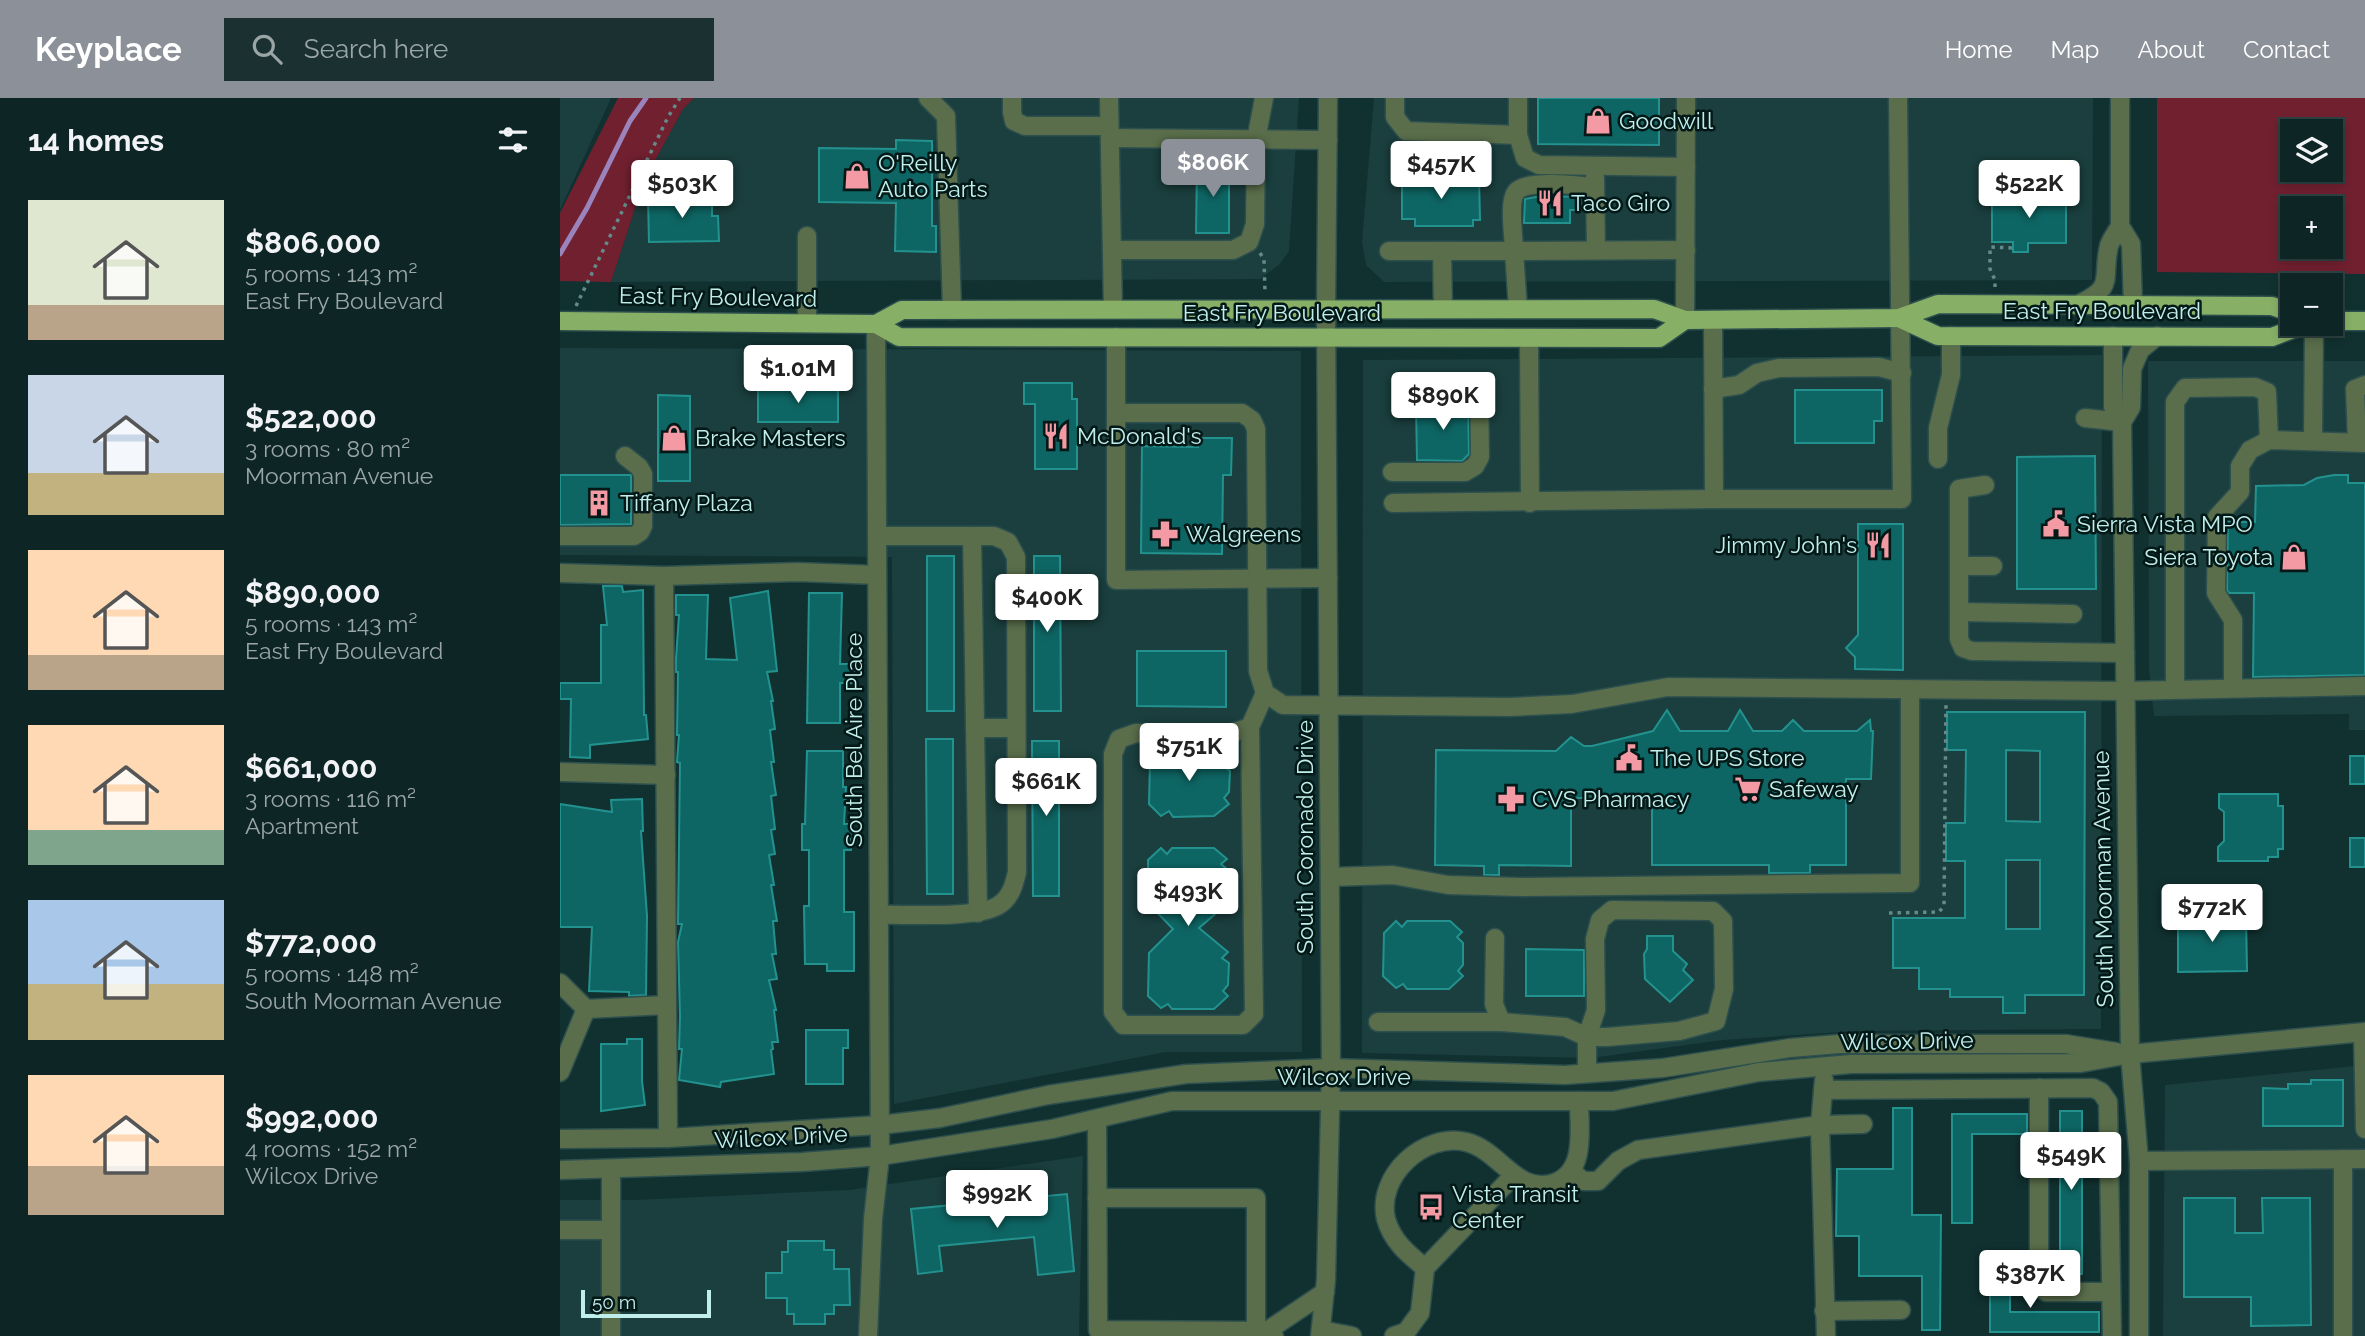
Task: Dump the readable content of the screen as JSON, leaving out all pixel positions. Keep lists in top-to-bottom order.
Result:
{
  "streets": {
    "main road": ["East Fry Boulevard"],
    "street": [
      "South Bel Aire Place",
      "South Coronado Drive",
      "South Moorman Avenue",
      "Wilcox Drive"
    ]
  },
  "crossings": [
    ["East Fry Boulevard", "South Bel Aire Place"],
    ["East Fry Boulevard", "South Coronado Drive"],
    ["East Fry Boulevard", "South Moorman Avenue"],
    ["South Bel Aire Place", "Wilcox Drive"],
    ["South Coronado Drive", "Wilcox Drive"],
    ["South Moorman Avenue", "Wilcox Drive"]
  ],
  "places": {
    "shop": [
      "Goodwill",
      "O'Reilly Auto Parts",
      "Brake Masters",
      "Siera Toyota"
    ],
    "restaurant": ["Taco Giro", "McDonald's", "Jimmy John's"],
    "building": ["Tiffany Plaza"],
    "public building": ["Sierra Vista MPO", "The UPS Store"],
    "pharmacy": ["Walgreens", "CVS Pharmacy"],
    "supermarket": ["Safeway"],
    "bus stop": ["Vista Transit Center"]
  },
  "scale_bar": "50 m",
  "page": {
    "header": "Keyplace",
    "search": "Search here",
    "nav": [
      "Home",
      "Map",
      "About",
      "Contact"
    ],
    "heading": "14 homes",
    "map_buttons": ["+", "−"],
    "price": [
      "$806K",
      "$457K",
      "$503K",
      "$522K",
      "$1.01M",
      "$890K",
      "$400K",
      "$751K",
      "$661K",
      "$493K",
      "$772K",
      "$549K",
      "$992K",
      "$387K"
    ],
    "list": [
      {
        "name": "$806,000",
        "note": "5 rooms · 143 m² · East Fry Boulevard"
      },
      {
        "name": "$522,000",
        "note": "3 rooms · 80 m² · Moorman Avenue"
      },
      {
        "name": "$890,000",
        "note": "5 rooms · 143 m² · East Fry Boulevard"
      },
      {
        "name": "$661,000",
        "note": "3 rooms · 116 m² · Apartment"
      },
      {
        "name": "$772,000",
        "note": "5 rooms · 148 m² · South Moorman Avenue"
      },
      {
        "name": "$992,000",
        "note": "4 rooms · 152 m² · Wilcox Drive"
      }
    ],
    "scale": "50 m"
  }
}
